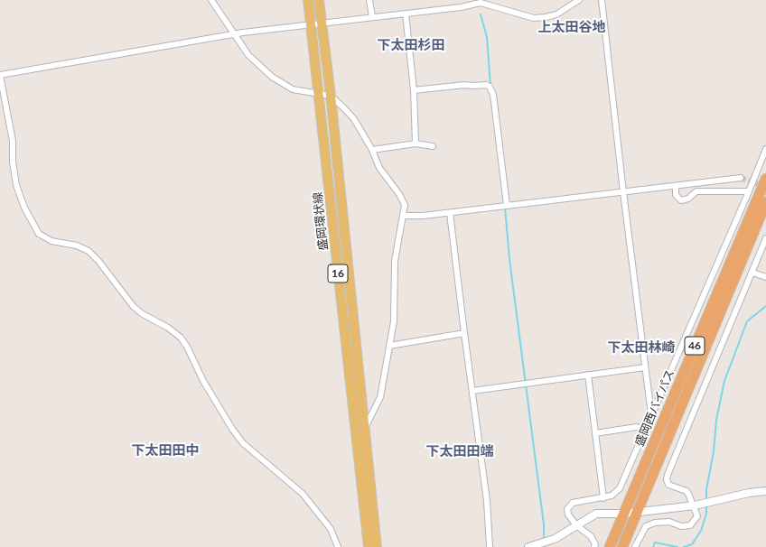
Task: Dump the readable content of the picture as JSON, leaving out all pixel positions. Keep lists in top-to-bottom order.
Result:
{
  "streets": {
    "highway": ["46", "盛岡西バイパス"],
    "main road": ["盛岡環状線", "16"]
  },
  "districts": [
    "上太田谷地",
    "下太田杉田",
    "下太田林崎",
    "下太田田中",
    "下太田田端"
  ]
}
